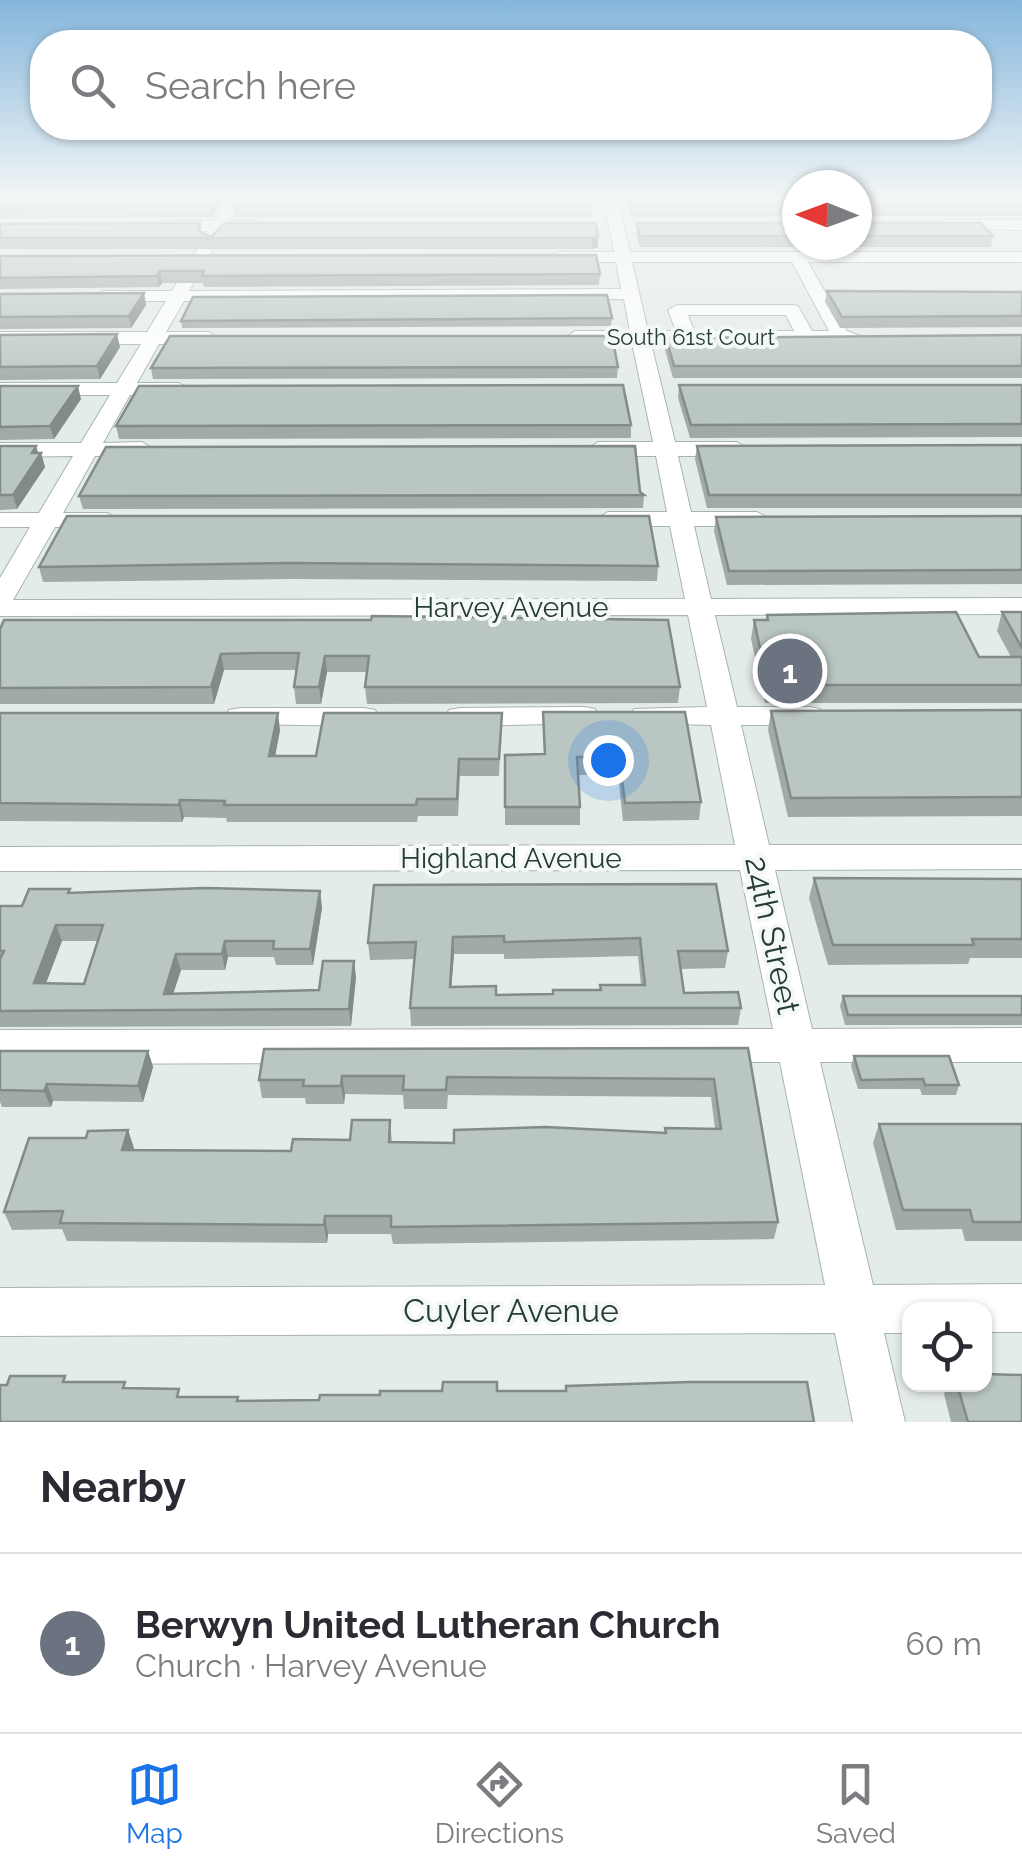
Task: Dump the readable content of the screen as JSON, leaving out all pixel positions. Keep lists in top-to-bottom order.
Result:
{
  "streets": {
    "street": [
      "South 61st Court",
      "Harvey Avenue",
      "Highland Avenue",
      "24th Street",
      "Cuyler Avenue"
    ]
  },
  "crossings": [
    ["South 61st Court", "24th Street"],
    ["Harvey Avenue", "24th Street"],
    ["Highland Avenue", "24th Street"],
    ["24th Street", "Cuyler Avenue"]
  ],
  "north": "left",
  "page": {
    "search": "Search here",
    "pins": "1",
    "heading": "Nearby",
    "list": [
      {
        "mark": "1",
        "name": "Berwyn United Lutheran Church",
        "note": "Church · Harvey Avenue",
        "value": "60 m"
      }
    ],
    "nav": ["Map", "Directions", "Saved"]
  }
}
